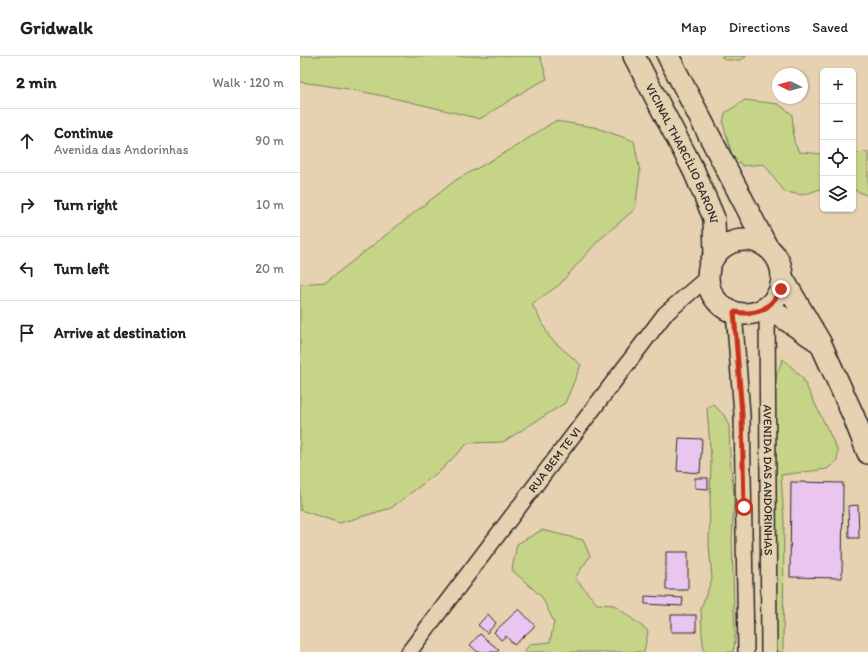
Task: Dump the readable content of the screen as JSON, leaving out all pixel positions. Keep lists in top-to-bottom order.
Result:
{
  "streets": {
    "main road": ["VICINAL THARCÍLIO BARONI"],
    "street": ["RUA BEM TE VI", "AVENIDA DAS ANDORINHAS"]
  },
  "crossings": [
    ["VICINAL THARCÍLIO BARONI", "RUA BEM TE VI"],
    ["VICINAL THARCÍLIO BARONI", "AVENIDA DAS ANDORINHAS"],
    ["RUA BEM TE VI", "AVENIDA DAS ANDORINHAS"]
  ],
  "north": "left",
  "page": {
    "header": "Gridwalk",
    "nav": ["Map", "Directions", "Saved"],
    "heading": ["2 min", "Walk · 120 m"],
    "map_buttons": ["+", "−"],
    "list": [
      ["Continue", "Avenida das Andorinhas", "90 m"],
      ["Turn right", "10 m"],
      ["Turn left", "20 m"],
      "Arrive at destination"
    ]
  }
}
